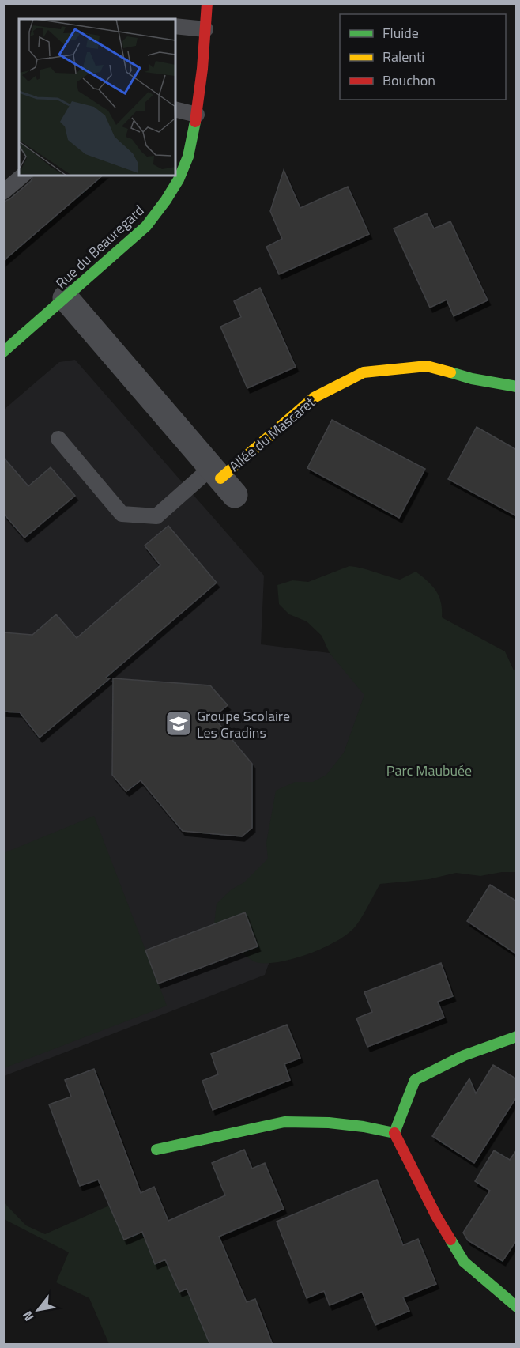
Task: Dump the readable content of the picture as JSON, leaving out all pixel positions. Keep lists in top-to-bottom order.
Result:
{
  "streets": {
    "street": ["Rue du Beauregard", "Allée du Mascaret"]
  },
  "crossings": [
    ["Rue du Beauregard", "Allée du Mascaret"]
  ],
  "parks": ["Parc Maubuée"],
  "places": {
    "school or university": ["Groupe Scolaire Les Gradins"]
  },
  "legend": ["Fluide", "Ralenti", "Bouchon"],
  "north": "bottom left"
}
